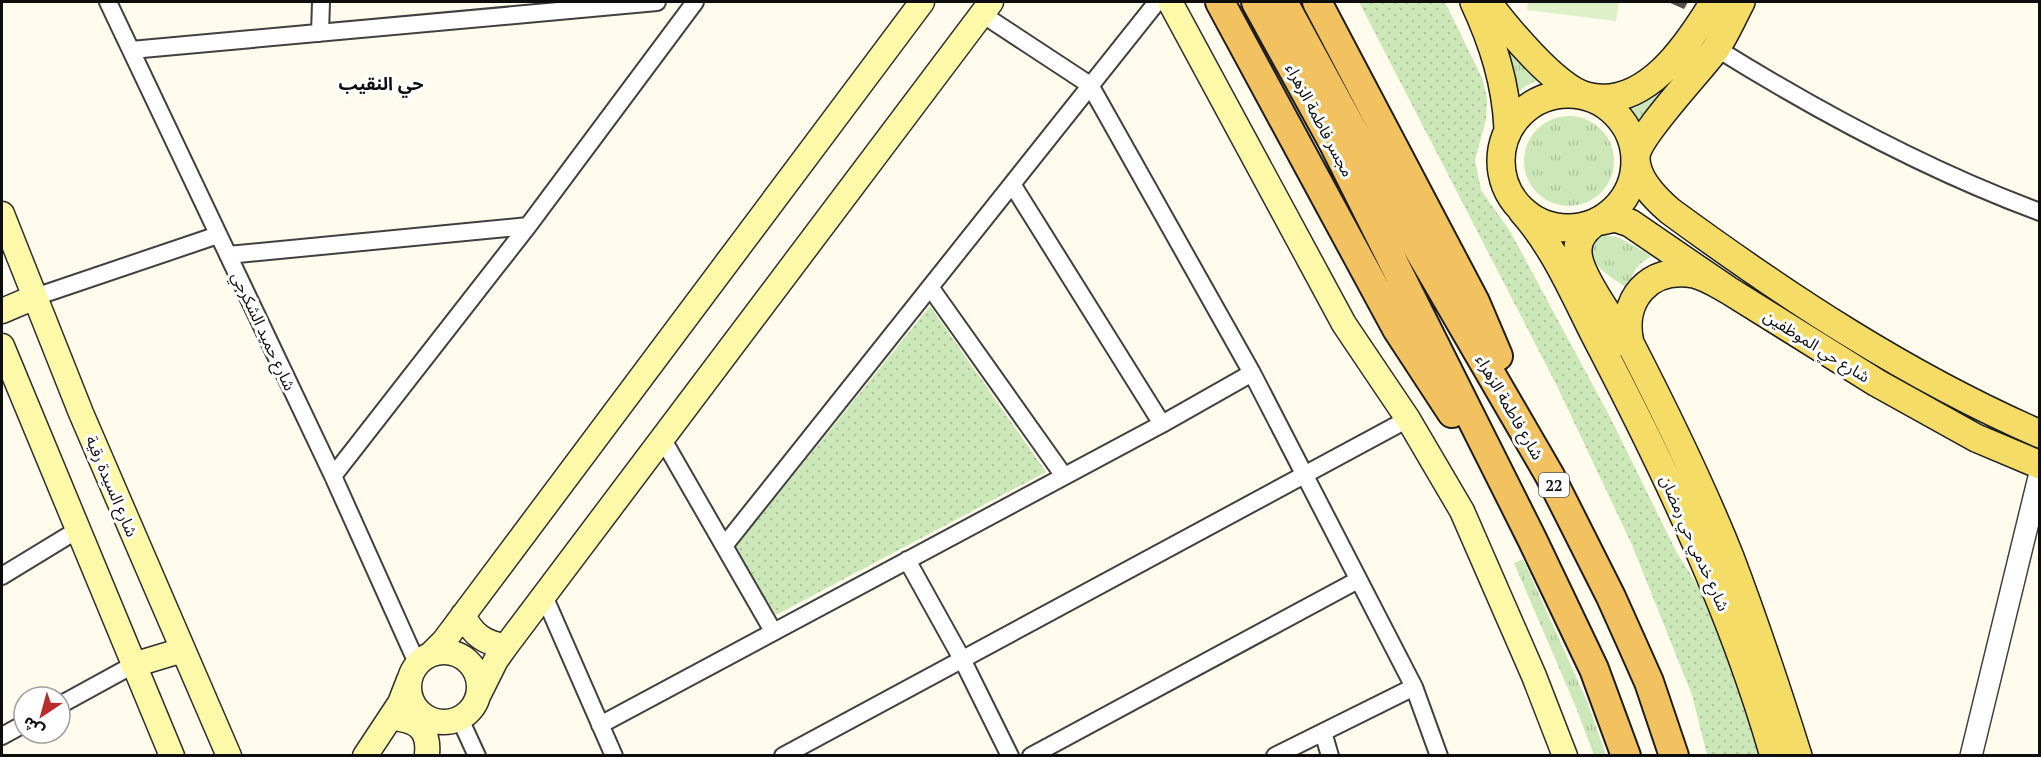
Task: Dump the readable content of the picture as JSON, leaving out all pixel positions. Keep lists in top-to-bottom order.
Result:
{
  "streets": {
    "highway": ["مجسر فاطمة الزهراء", "شارع فاطمة الزهراء", "22"],
    "main road": ["شارع حي الموظفين", "شارع السيدة رقية", "شارع خدمي حي رمضان"],
    "street": ["شارع حميد الشكرجي"]
  },
  "crossings": [
    ["مجسر فاطمة الزهراء", "شارع فاطمة الزهراء"],
    ["مجسر فاطمة الزهراء", "22"],
    ["شارع حي الموظفين", "شارع خدمي حي رمضان"],
    ["شارع فاطمة الزهراء", "22"]
  ],
  "districts": ["حي النقيب"],
  "north": "bottom left"
}
